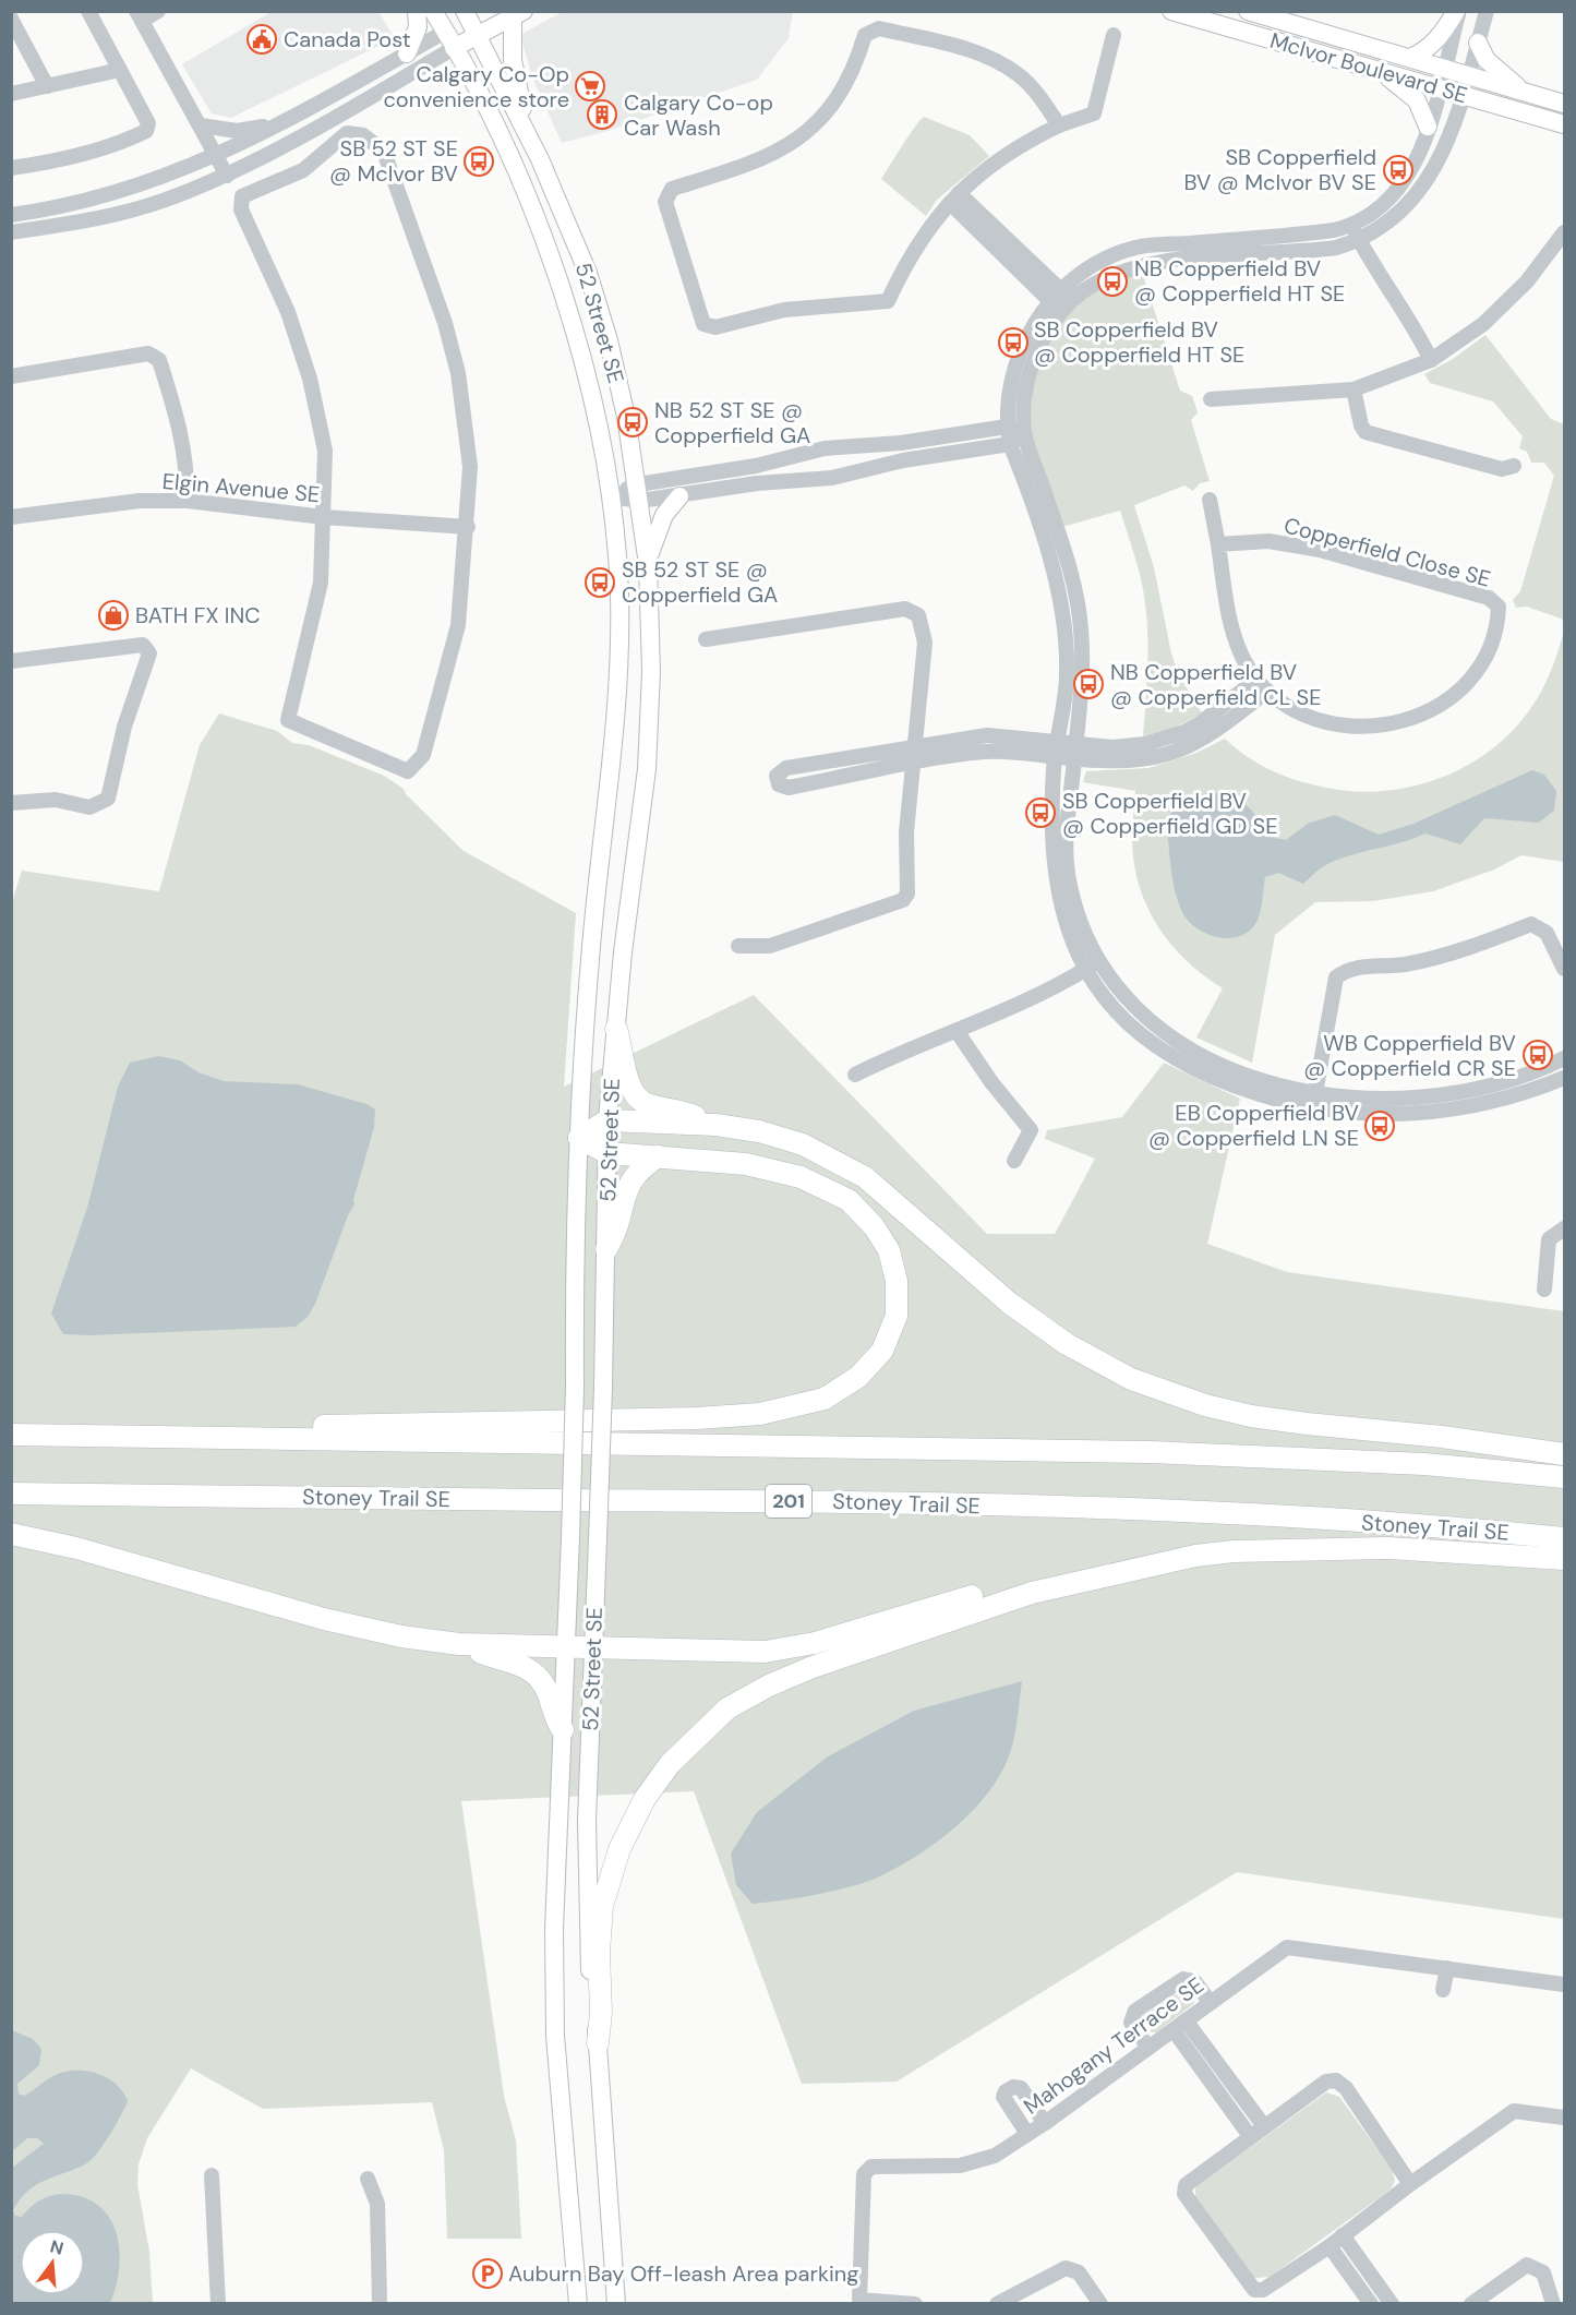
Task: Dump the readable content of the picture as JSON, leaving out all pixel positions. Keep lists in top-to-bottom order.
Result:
{
  "streets": {
    "highway": ["Stoney Trail SE", "201"],
    "main road": ["McIvor Boulevard SE", "52 Street SE"],
    "street": ["Elgin Avenue SE", "Copperfield Close SE", "Mahogany Terrace SE"]
  },
  "places": {
    "public building": ["Canada Post"],
    "supermarket": ["Calgary Co-Op convenience store"],
    "building": ["Calgary Co-op Car Wash"],
    "bus stop": [
      "SB 52 ST SE @ McIvor BV",
      "SB Copperfield BV @ McIvor BV SE",
      "NB Copperfield BV @ Copperfield HT SE",
      "SB Copperfield BV @ Copperfield HT SE",
      "NB 52 ST SE @ Copperfield GA",
      "SB 52 ST SE @ Copperfield GA",
      "NB Copperfield BV @ Copperfield CL SE",
      "SB Copperfield BV @ Copperfield GD SE",
      "WB Copperfield BV @ Copperfield CR SE",
      "EB Copperfield BV @ Copperfield LN SE"
    ],
    "shop": ["BATH FX INC"],
    "parking": ["Auburn Bay Off-leash Area parking"]
  },
  "north": "top"
}
